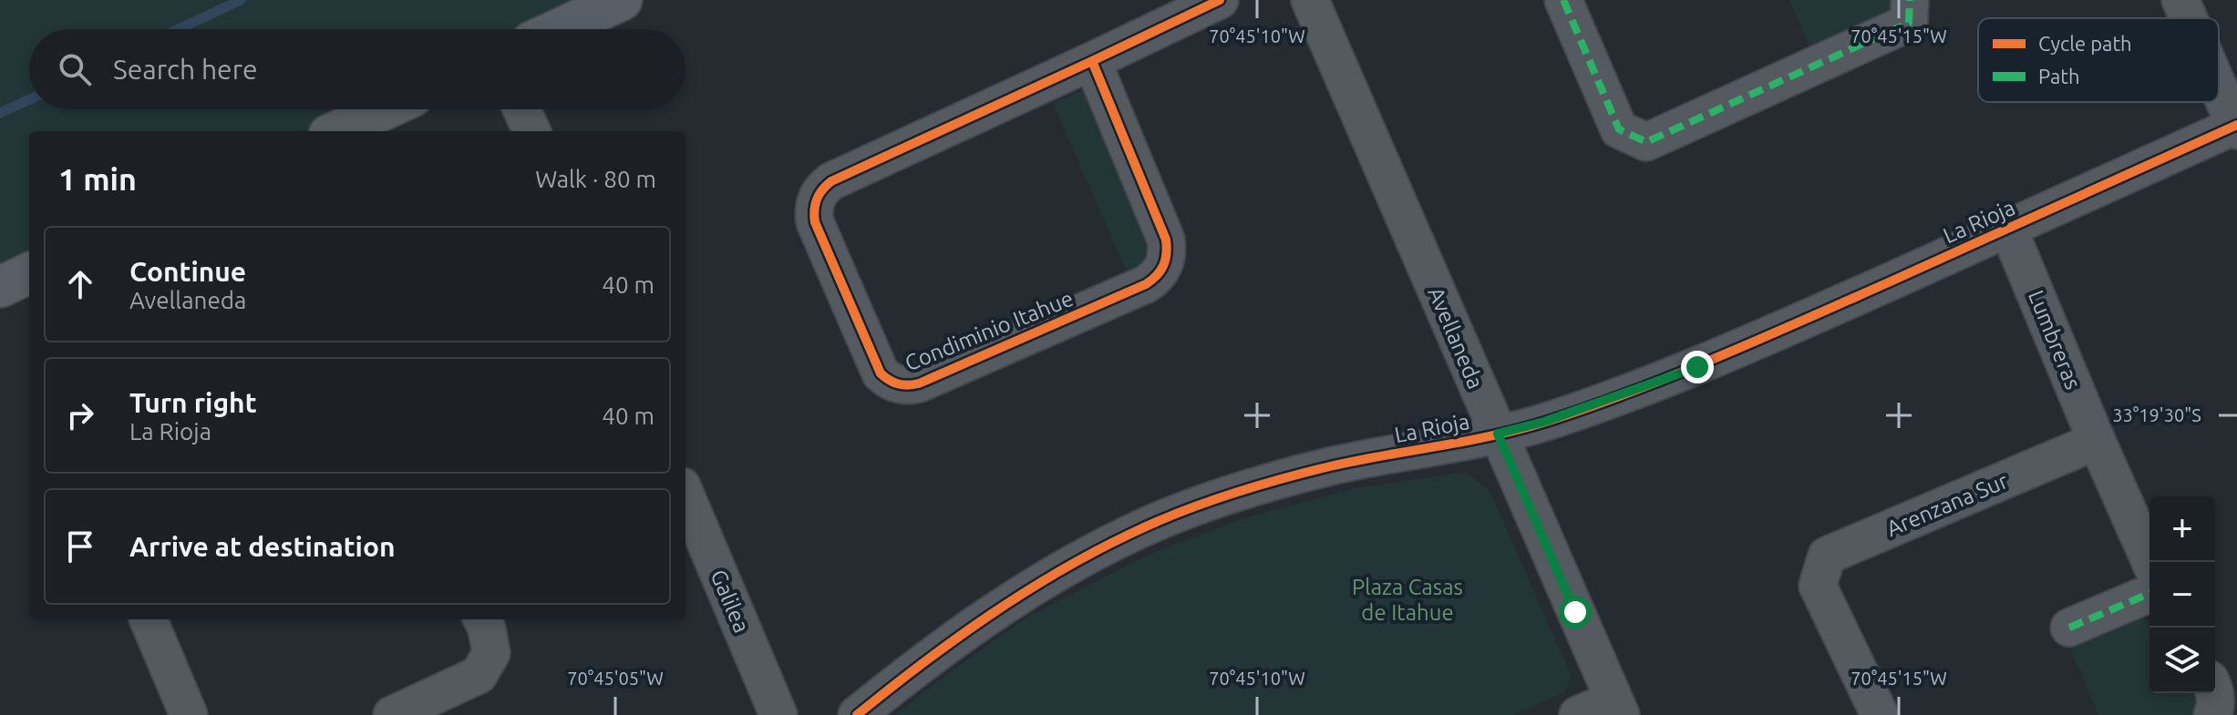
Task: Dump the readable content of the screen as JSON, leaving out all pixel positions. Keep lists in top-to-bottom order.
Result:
{
  "streets": {
    "street": [
      "La Rioja",
      "Condiminio Itahue",
      "Avellaneda",
      "Lumbreras",
      "Arenzana Sur",
      "Galilea"
    ]
  },
  "crossings": [
    ["La Rioja", "Avellaneda"],
    ["La Rioja", "Lumbreras"],
    ["Lumbreras", "Arenzana Sur"]
  ],
  "parks": ["Plaza Casas de Itahue"],
  "legend": ["Cycle path", "Path"],
  "page": {
    "search": "Search here",
    "heading": ["1 min", "Walk · 80 m"],
    "list": [
      ["Continue", "Avellaneda", "40 m"],
      ["Turn right", "La Rioja", "40 m"],
      "Arrive at destination"
    ],
    "map_buttons": ["+", "−"]
  },
  "coordinates": [
    "70°45'10\"W",
    "70°45'15\"W",
    "33°19'30\"S",
    "70°45'05\"W"
  ]
}
